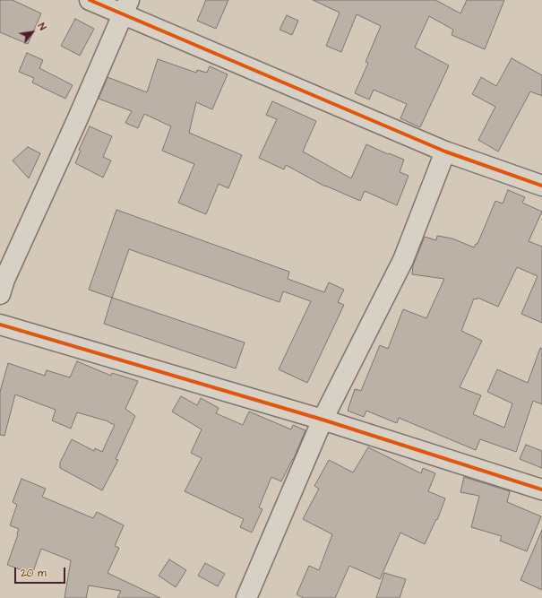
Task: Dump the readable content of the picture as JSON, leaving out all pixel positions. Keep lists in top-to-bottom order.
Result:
{
  "scale_bar": "20 m",
  "north": "top right"
}
